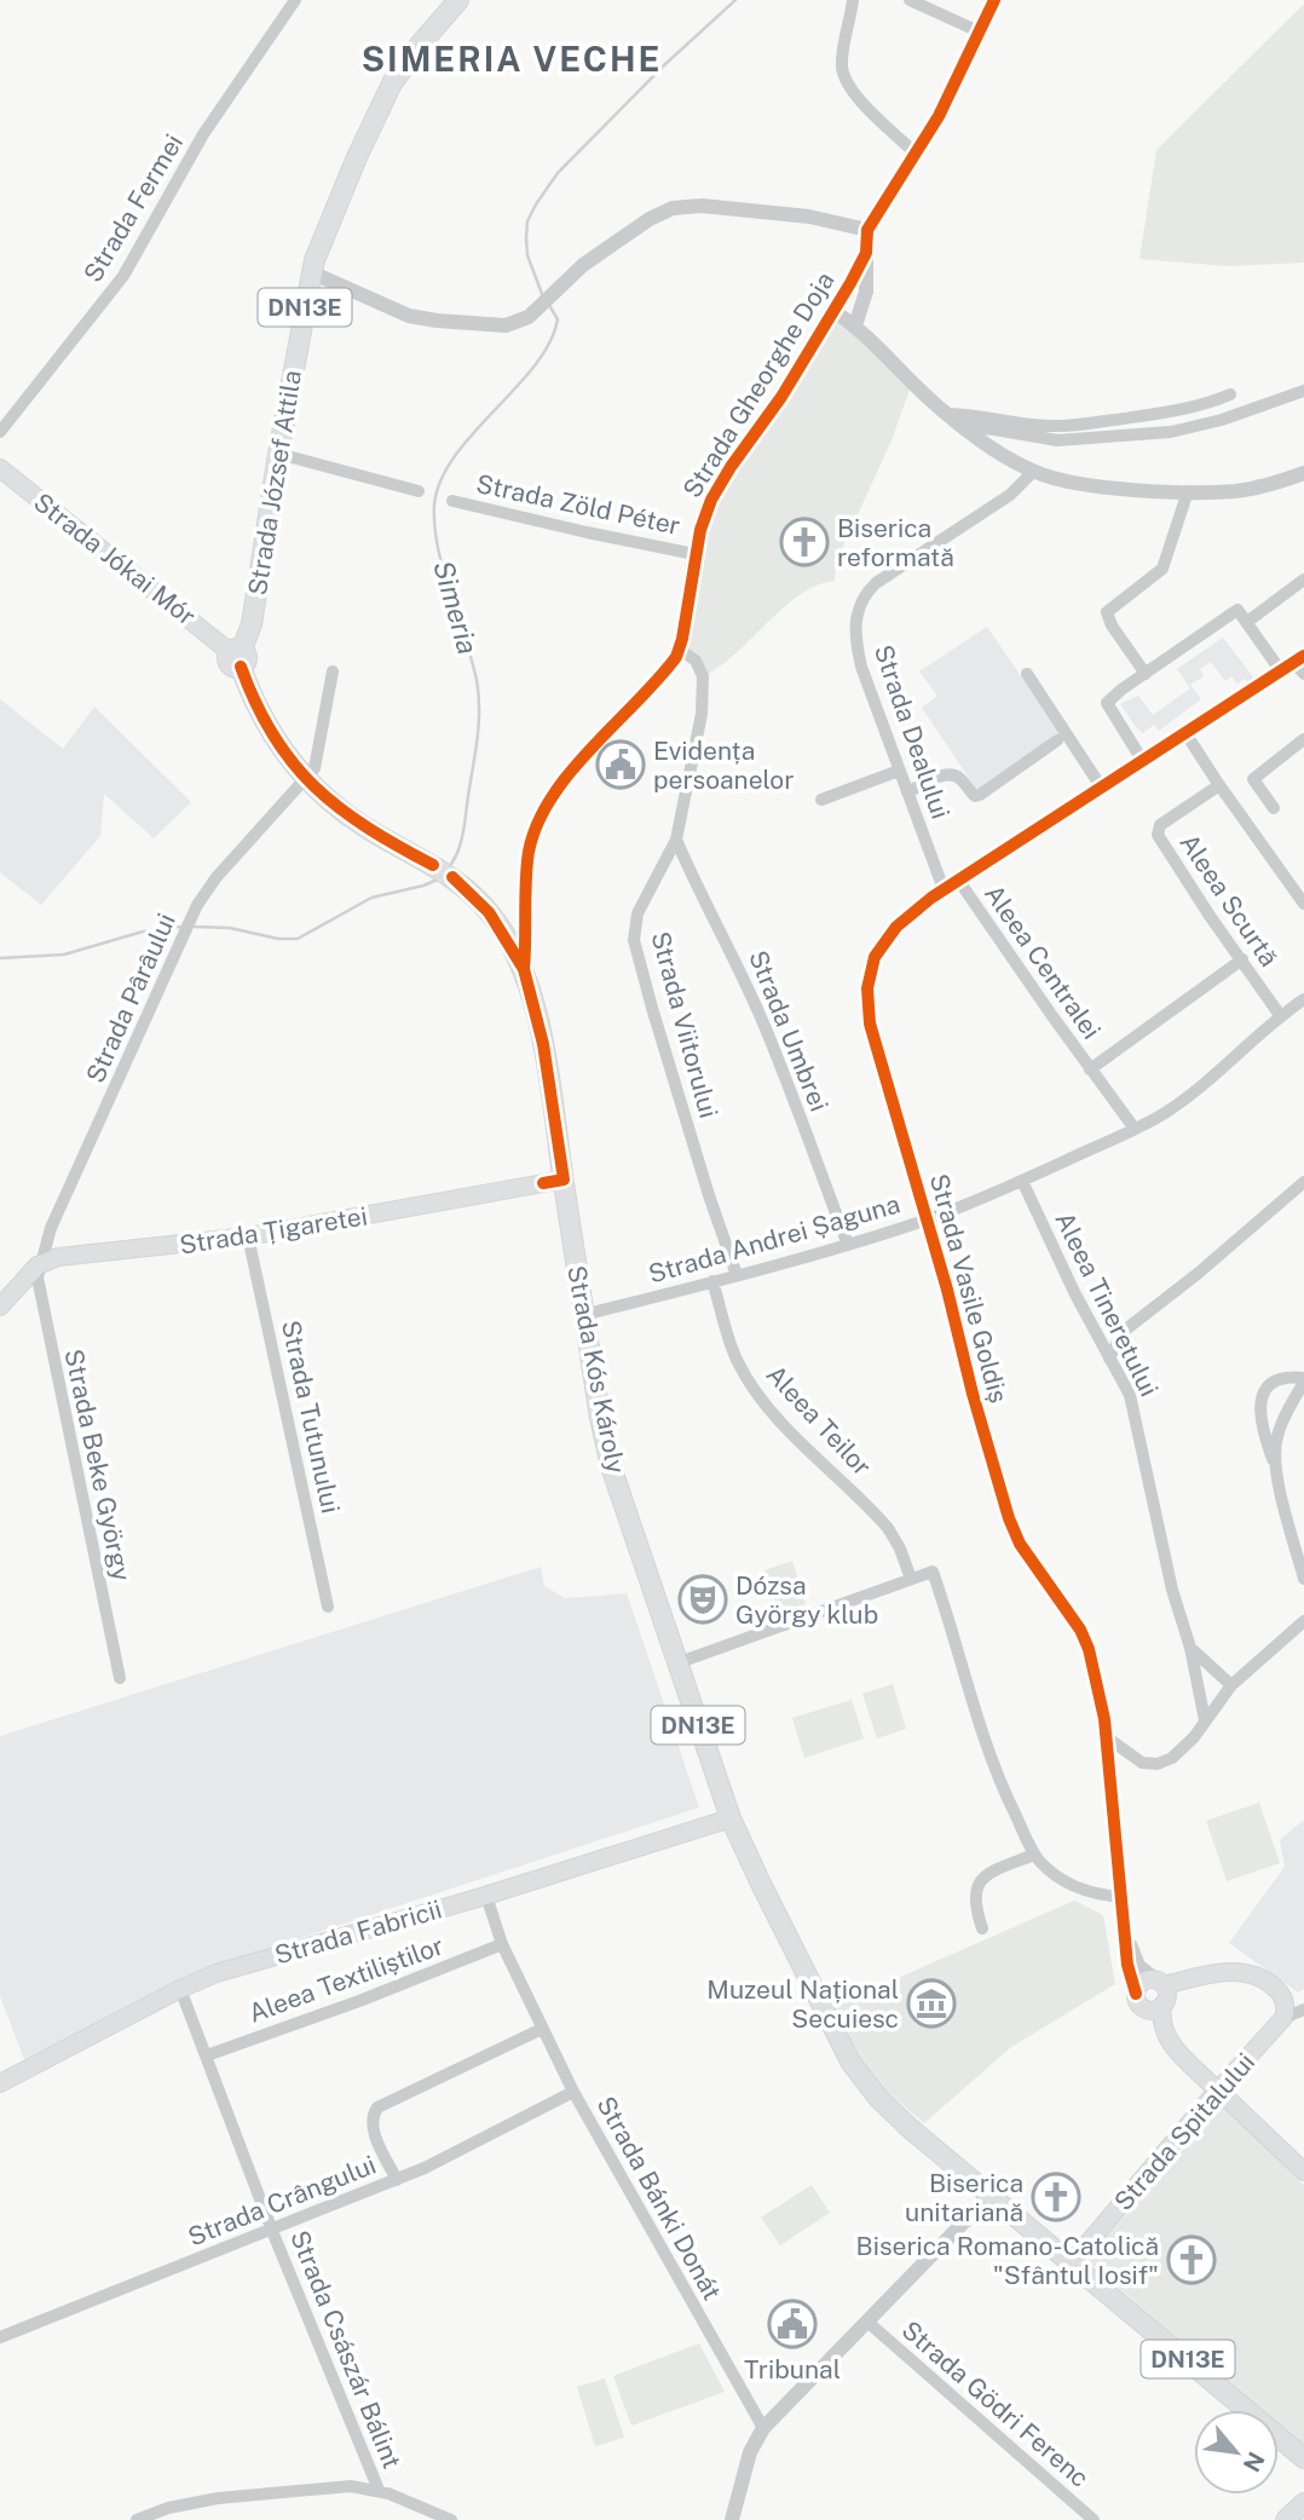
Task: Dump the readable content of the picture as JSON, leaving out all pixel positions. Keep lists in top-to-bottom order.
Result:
{
  "streets": {
    "main road": [
      "DN13E",
      "Strada József Attila",
      "Strada Jókai Mór",
      "Strada Țigaretei",
      "Strada Kós Károly",
      "Strada Fabricii",
      "Strada Spitalului"
    ],
    "street": [
      "Strada Fermei",
      "Strada Gheorghe Doja",
      "Strada Zöld Péter",
      "Strada Dealului",
      "Aleea Scurtă",
      "Aleea Centralei",
      "Strada Pârâului",
      "Strada Viitorului",
      "Strada Umbrei",
      "Strada Andrei Șaguna",
      "Strada Vasile Goldiș",
      "Aleea Tineretului",
      "Strada Tutunului",
      "Aleea Teilor",
      "Strada Beke György",
      "Aleea Textiliștilor",
      "Strada Bánki Donát",
      "Strada Crângului",
      "Strada Császár Bálint",
      "Strada Gödri Ferenc"
    ]
  },
  "crossings": [
    ["DN13E", "Strada Kós Károly"],
    ["DN13E", "Strada Spitalului"],
    ["Strada Gheorghe Doja", "Strada Zöld Péter"],
    ["Strada Gheorghe Doja", "Strada Viitorului"],
    ["Strada Gheorghe Doja", "Strada Kós Károly"],
    ["Strada József Attila", "Strada Jókai Mór"],
    ["Strada József Attila", "Strada Kós Károly"],
    ["Strada Jókai Mór", "Strada Kós Károly"],
    ["Strada Dealului", "Strada Vasile Goldiș"],
    ["Aleea Scurtă", "Aleea Centralei"],
    ["Aleea Scurtă", "Strada Andrei Șaguna"],
    ["Aleea Centralei", "Strada Andrei Șaguna"],
    ["Aleea Centralei", "Strada Vasile Goldiș"],
    ["Strada Pârâului", "Strada Țigaretei"],
    ["Strada Pârâului", "Strada Kós Károly"],
    ["Strada Pârâului", "Strada Beke György"],
    ["Strada Viitorului", "Strada Umbrei"],
    ["Strada Viitorului", "Strada Andrei Șaguna"],
    ["Strada Umbrei", "Strada Andrei Șaguna"],
    ["Strada Țigaretei", "Strada Kós Károly"],
    ["Strada Țigaretei", "Strada Tutunului"],
    ["Strada Țigaretei", "Strada Beke György"],
    ["Strada Andrei Șaguna", "Strada Vasile Goldiș"],
    ["Strada Andrei Șaguna", "Aleea Tineretului"],
    ["Strada Andrei Șaguna", "Strada Kós Károly"],
    ["Strada Andrei Șaguna", "Aleea Teilor"],
    ["Strada Kós Károly", "Strada Fabricii"],
    ["Strada Fabricii", "Strada Bánki Donát"],
    ["Strada Fabricii", "Strada Császár Bálint"],
    ["Aleea Textiliștilor", "Strada Bánki Donát"],
    ["Aleea Textiliștilor", "Strada Császár Bálint"],
    ["Strada Bánki Donát", "Strada Crângului"],
    ["Strada Crângului", "Strada Császár Bálint"]
  ],
  "districts": ["SIMERIA VECHE"],
  "water": ["Simeria"],
  "places": {
    "church": ["Biserica reformată", "Biserica unitariană", "Biserica Romano-Catolică \"Sfântul Iosif\""],
    "public building": ["Evidența persoanelor", "Tribunal"],
    "theatre": ["Dózsa György klub"],
    "museum": ["Muzeul Național Secuiesc"]
  },
  "north": "bottom right"
}
